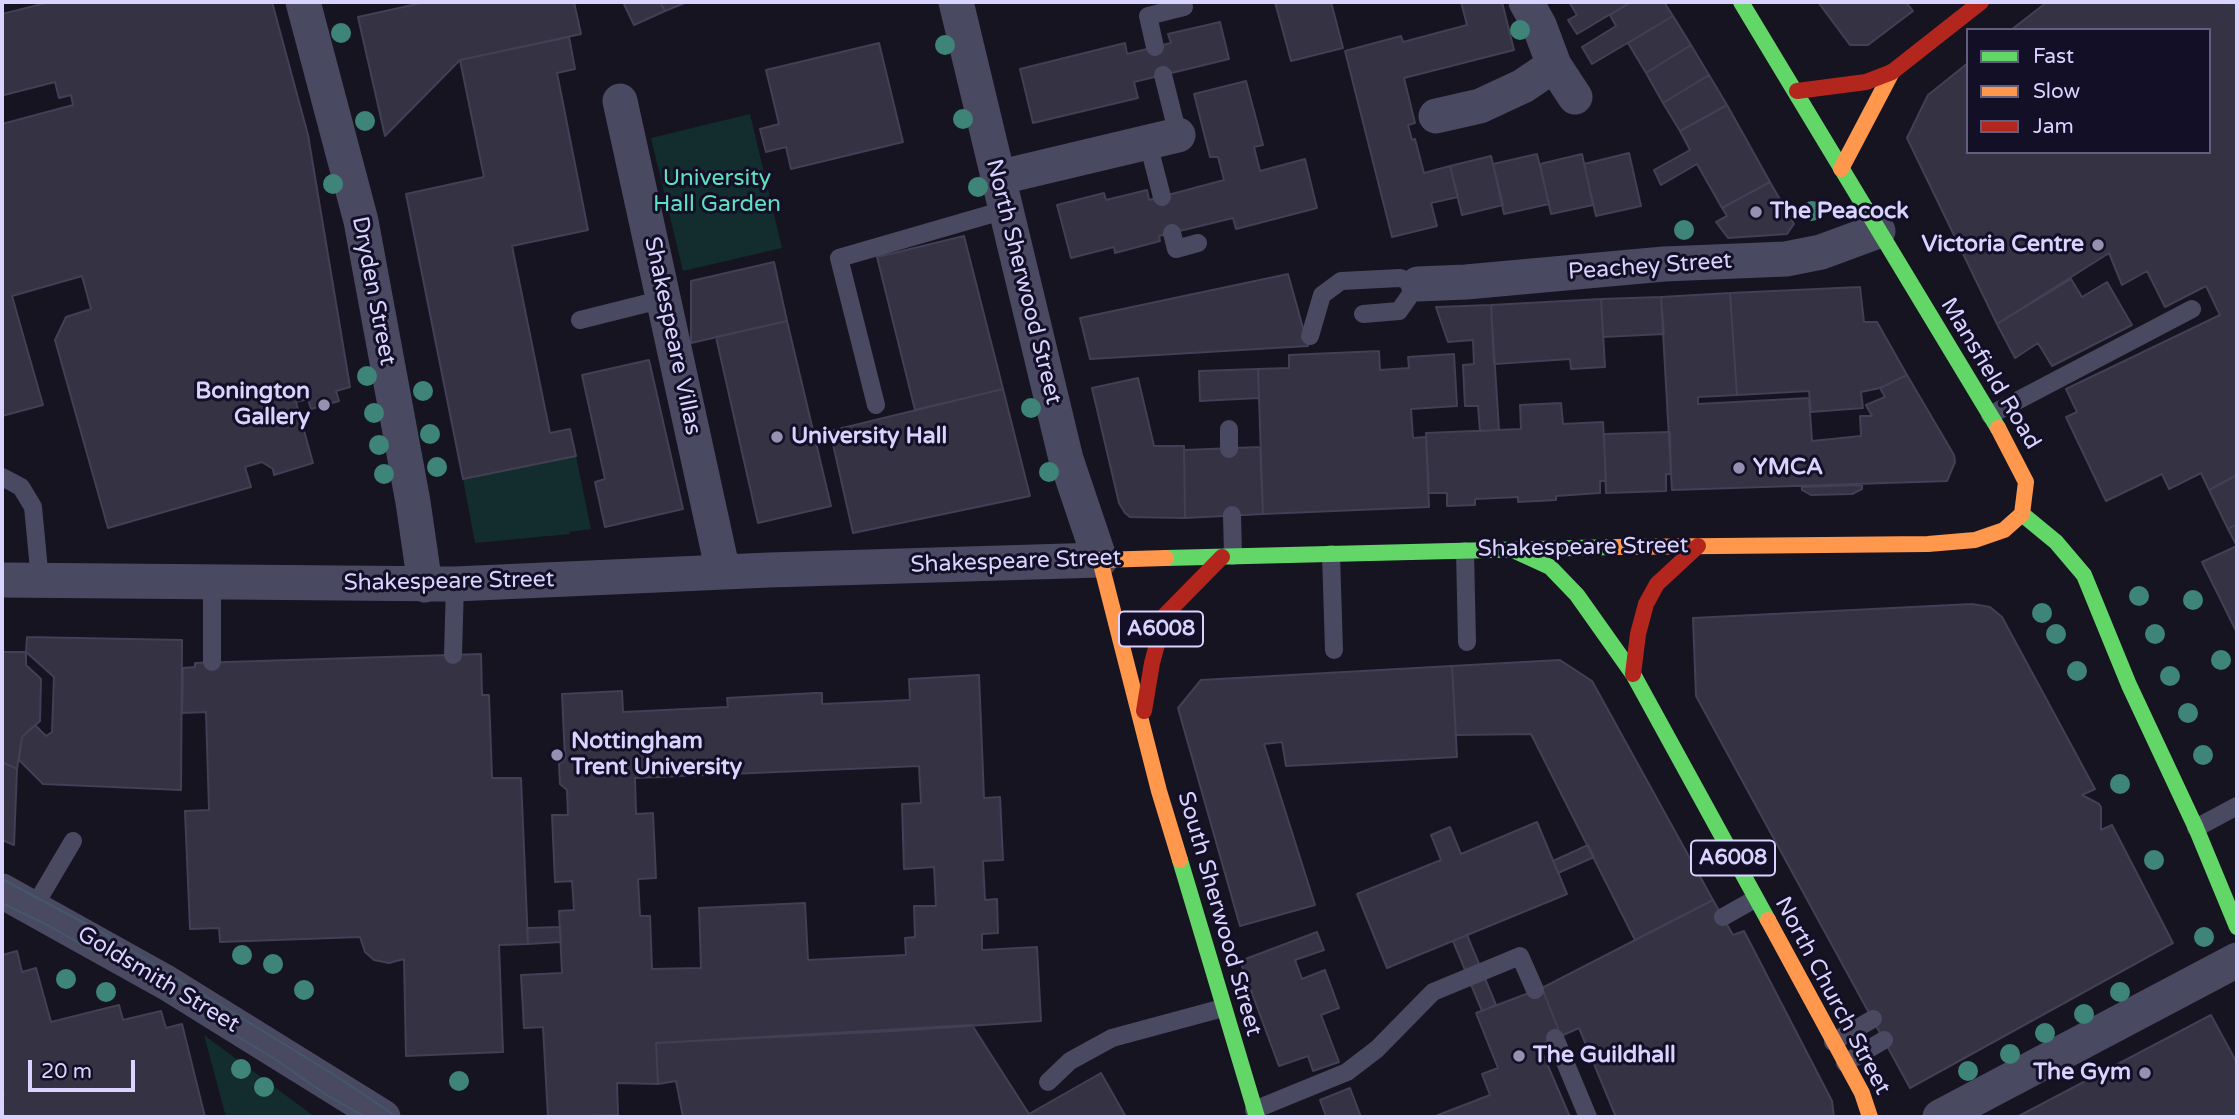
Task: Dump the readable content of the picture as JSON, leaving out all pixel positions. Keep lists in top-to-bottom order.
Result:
{
  "streets": {
    "main road": [
      "Mansfield Road",
      "Shakespeare Street",
      "A6008",
      "South Sherwood Street",
      "North Church Street"
    ],
    "street": [
      "Peachey Street",
      "North Sherwood Street",
      "Dryden Street",
      "Shakespeare Villas",
      "Goldsmith Street"
    ]
  },
  "crossings": [
    ["Peachey Street", "Mansfield Road"],
    ["North Sherwood Street", "Shakespeare Street"],
    ["North Sherwood Street", "South Sherwood Street"],
    ["Dryden Street", "Shakespeare Street"],
    ["Shakespeare Villas", "Shakespeare Street"],
    ["Mansfield Road", "Shakespeare Street"],
    ["Shakespeare Street", "South Sherwood Street"],
    ["Shakespeare Street", "North Church Street"]
  ],
  "parks": ["University Hall Garden"],
  "places": [
    "The Peacock",
    "Victoria Centre",
    "Bonington Gallery",
    "University Hall",
    "YMCA",
    "Nottingham Trent University",
    "The Guildhall",
    "The Gym"
  ],
  "legend": ["Fast", "Slow", "Jam"],
  "scale_bar": "20 m"
}
